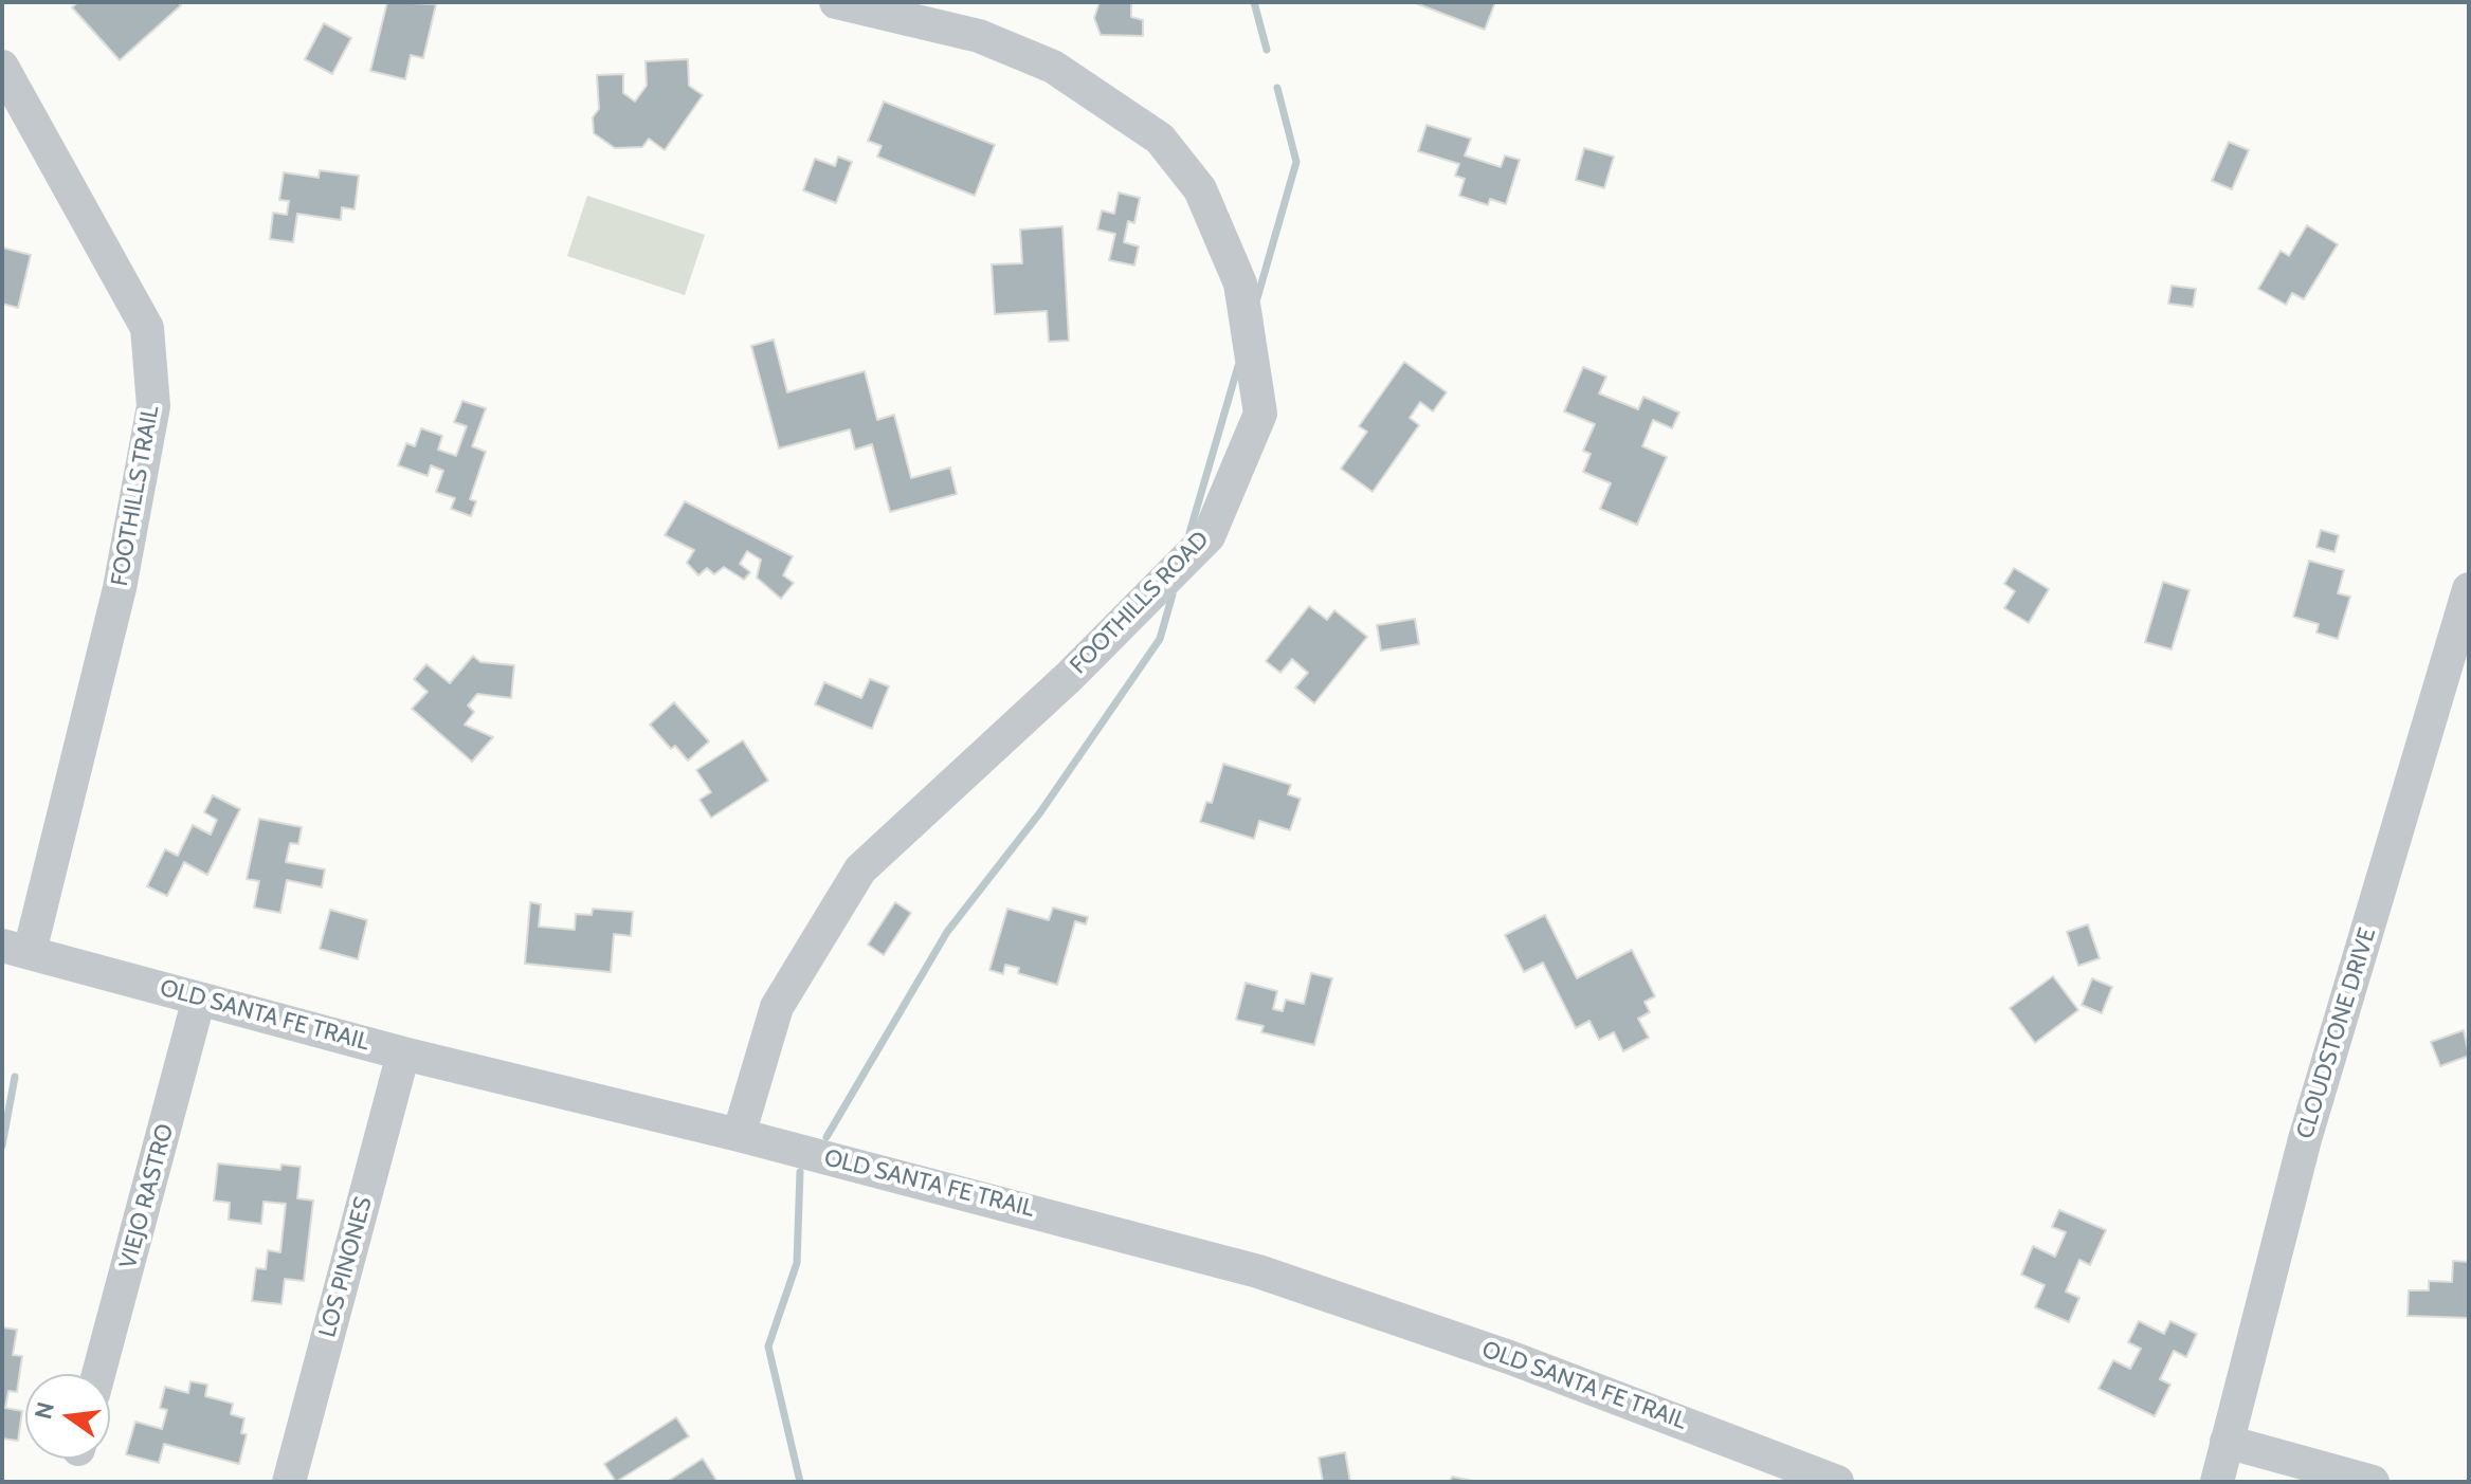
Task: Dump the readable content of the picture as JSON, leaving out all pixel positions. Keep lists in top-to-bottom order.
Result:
{
  "streets": {
    "street": [
      "FOOTHILLS TRAIL",
      "FOOTHILLS ROAD",
      "OLD SANTA FE TRAIL",
      "CLOUDSTONE DRIVE",
      "VIEJO RASTRO",
      "LOS PINONES"
    ]
  },
  "crossings": [
    ["FOOTHILLS TRAIL", "OLD SANTA FE TRAIL"],
    ["FOOTHILLS ROAD", "OLD SANTA FE TRAIL"],
    ["OLD SANTA FE TRAIL", "VIEJO RASTRO"],
    ["OLD SANTA FE TRAIL", "LOS PINONES"]
  ],
  "north": "left"
}
